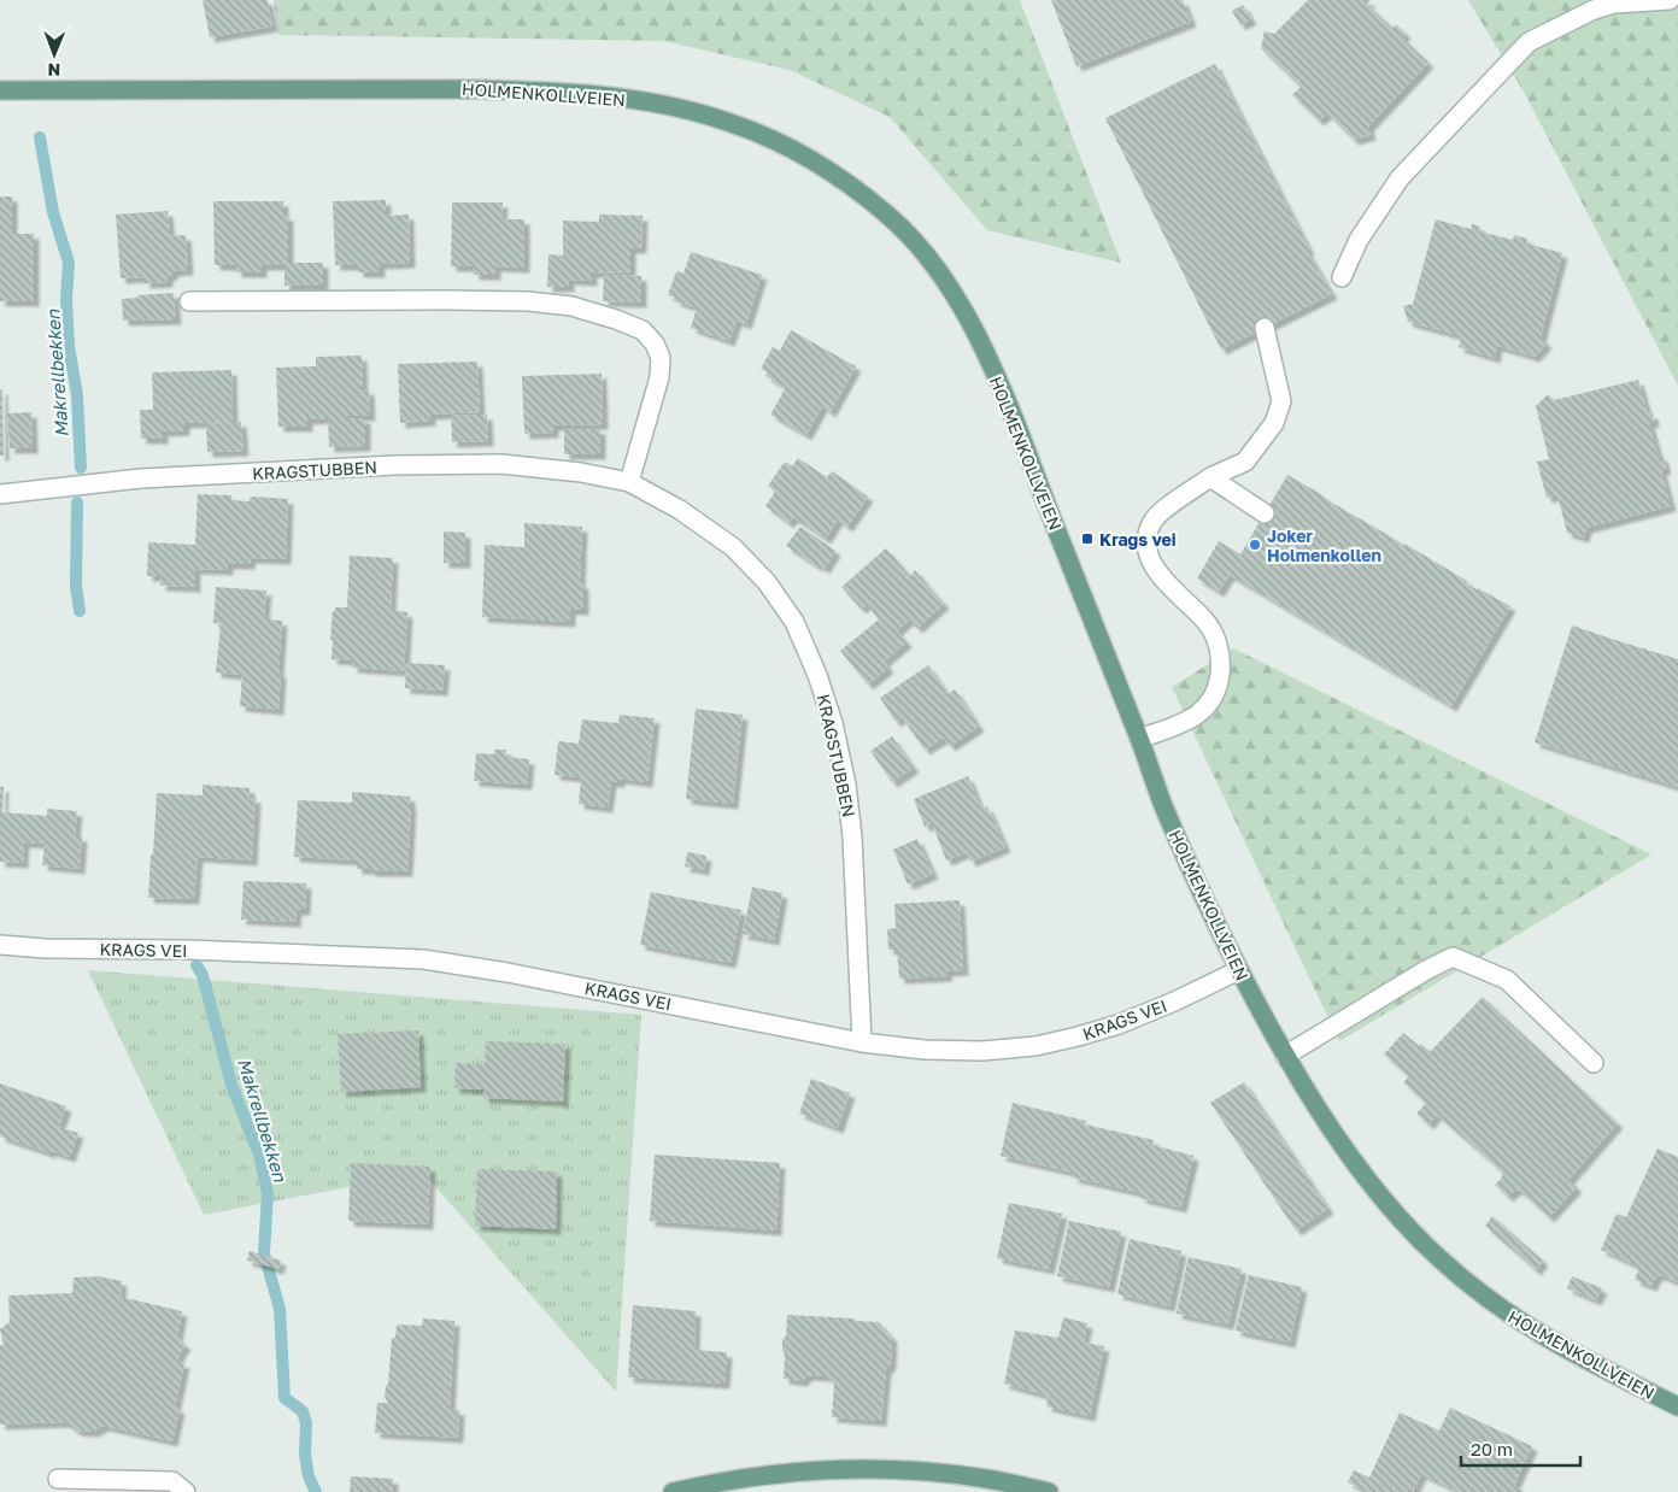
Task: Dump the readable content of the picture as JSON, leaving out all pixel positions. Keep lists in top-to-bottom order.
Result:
{
  "streets": {
    "main road": ["HOLMENKOLLVEIEN"],
    "street": ["KRAGSTUBBEN", "KRAGS VEI"]
  },
  "crossings": [
    ["HOLMENKOLLVEIEN", "KRAGS VEI"],
    ["KRAGSTUBBEN", "KRAGS VEI"]
  ],
  "water": ["Makrellbekken"],
  "places": {
    "transit": ["Krags vei"],
    "other": ["Joker Holmenkollen"]
  },
  "scale_bar": "20 m",
  "north": "bottom"
}
